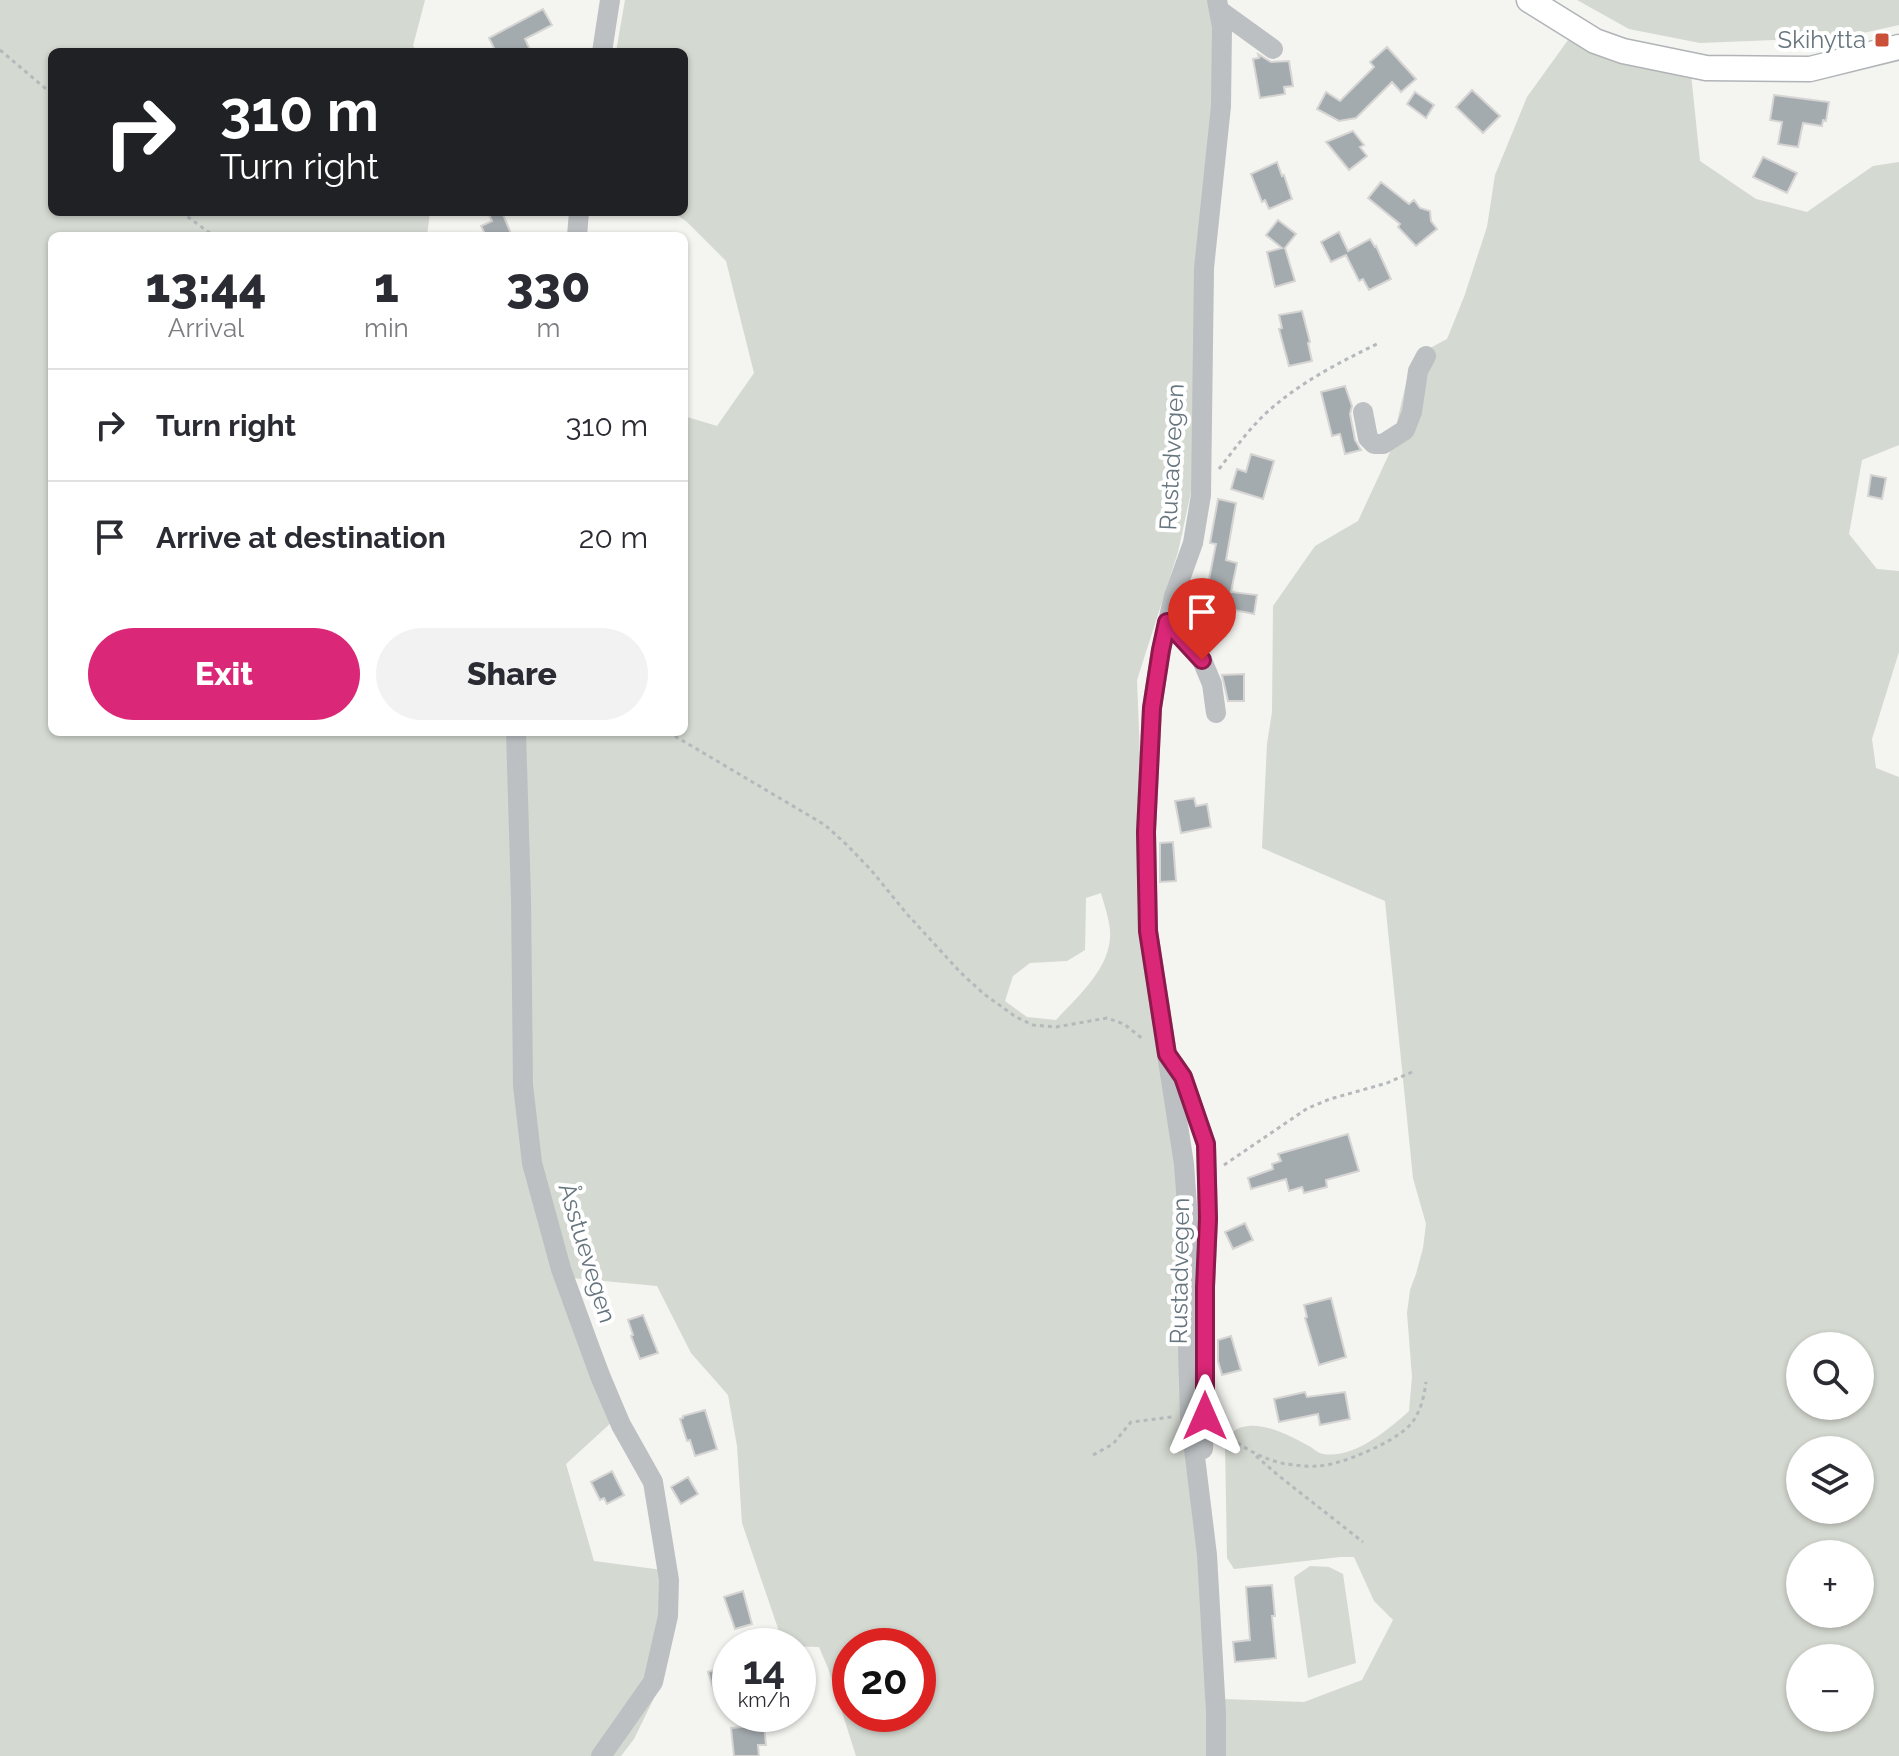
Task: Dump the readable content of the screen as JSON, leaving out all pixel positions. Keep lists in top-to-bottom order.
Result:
{
  "streets": {
    "street": ["Rustadvegen", "Åsstuevegen"]
  },
  "places": {
    "transit": ["Skihytta"]
  },
  "page": {
    "turn": ["310 m", "Turn right"],
    "eta": [
      "13:44",
      "Arrival",
      "1",
      "min",
      "330",
      "m"
    ],
    "list": [
      {
        "name": "Turn right",
        "value": "310 m"
      },
      {
        "name": "Arrive at destination",
        "value": "20 m"
      }
    ],
    "buttons": ["Exit", "Share"],
    "map_buttons": ["+", "−"],
    "speed": "14 km/h",
    "limit": "20"
  }
}
